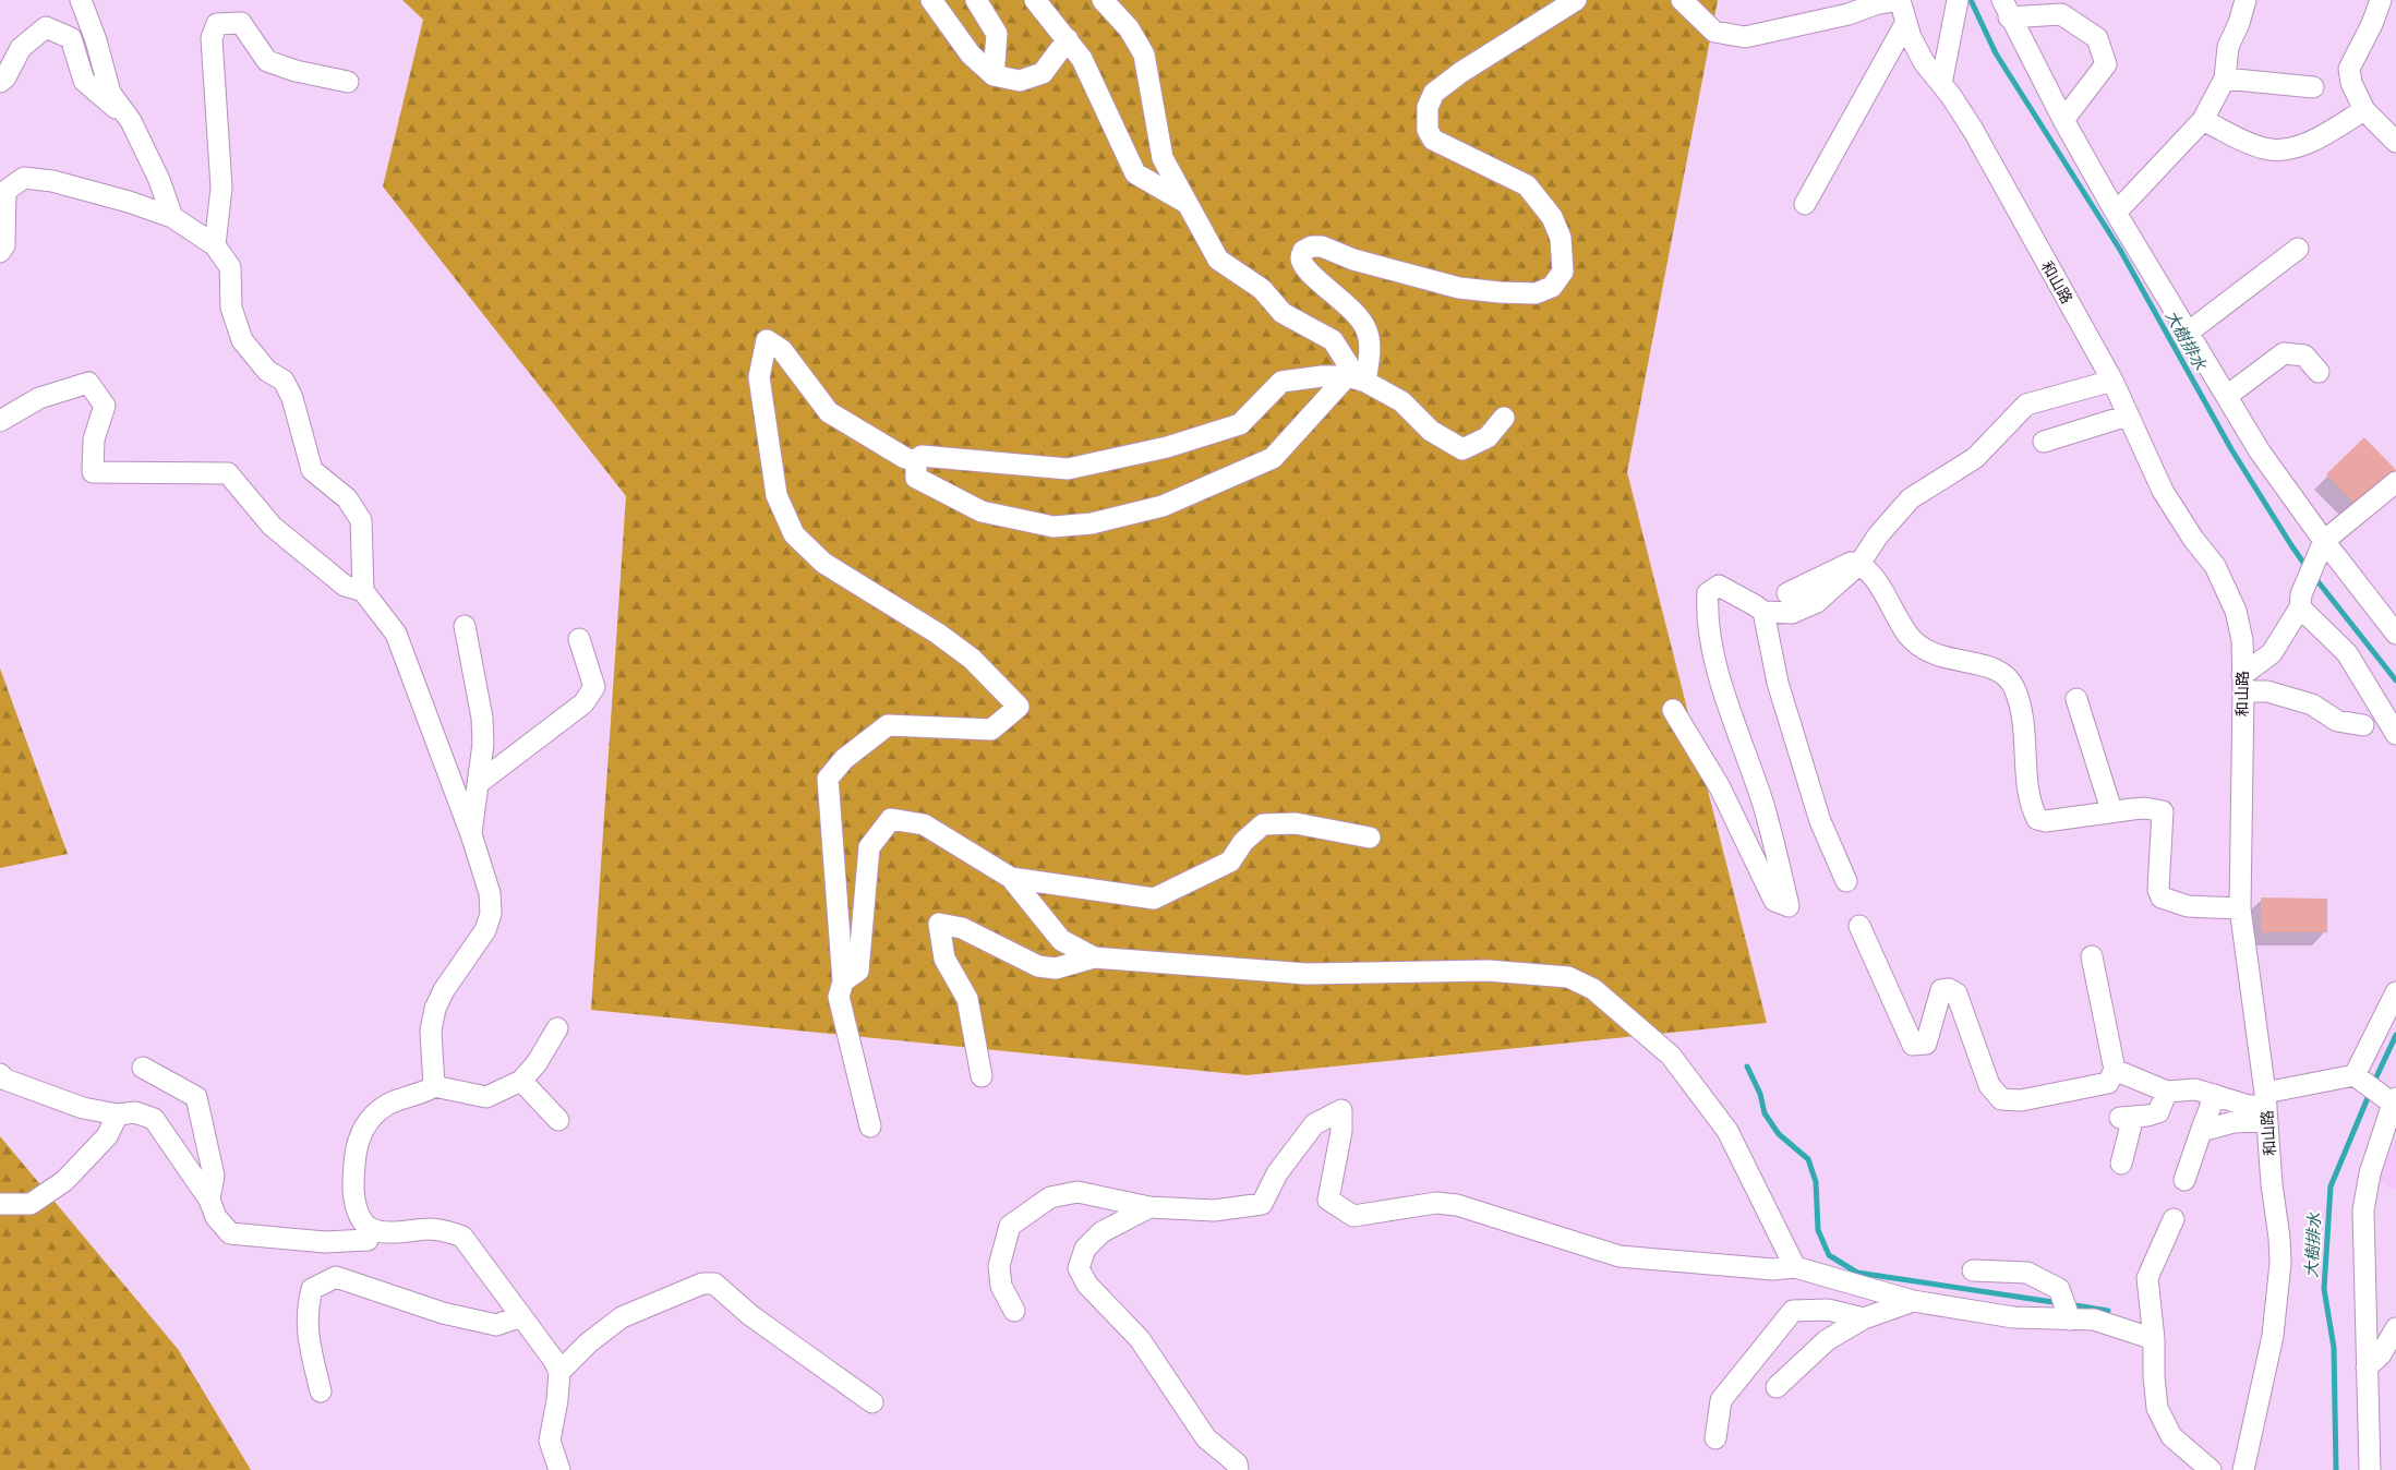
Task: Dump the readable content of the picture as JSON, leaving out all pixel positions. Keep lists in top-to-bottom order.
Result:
{
  "streets": {
    "street": ["和山路"]
  },
  "water": ["大樹排水"]
}
